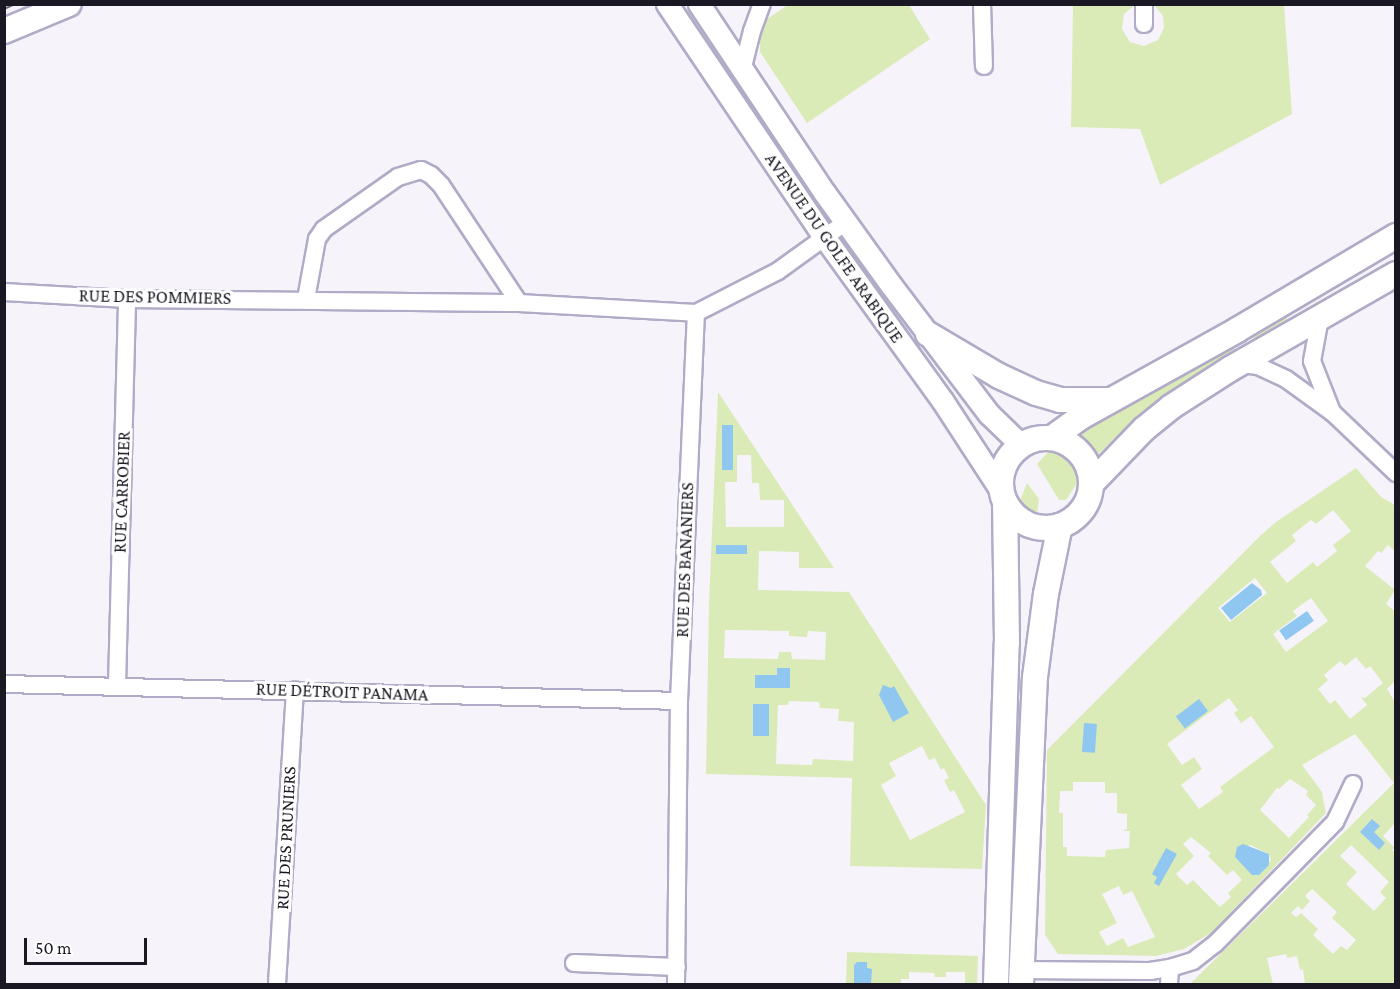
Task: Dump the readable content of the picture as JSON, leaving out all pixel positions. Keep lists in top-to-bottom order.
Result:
{
  "streets": {
    "street": [
      "AVENUE DU GOLFE ARABIQUE",
      "RUE DES POMMIERS",
      "RUE CARROBIER",
      "RUE DES BANANIERS",
      "RUE DÉTROIT PANAMA",
      "RUE DES PRUNIERS"
    ]
  },
  "crossings": [
    ["RUE DES POMMIERS", "RUE CARROBIER"],
    ["RUE DES POMMIERS", "RUE DES BANANIERS"],
    ["RUE CARROBIER", "RUE DÉTROIT PANAMA"],
    ["RUE DES BANANIERS", "RUE DÉTROIT PANAMA"],
    ["RUE DÉTROIT PANAMA", "RUE DES PRUNIERS"]
  ],
  "scale_bar": "50 m"
}
